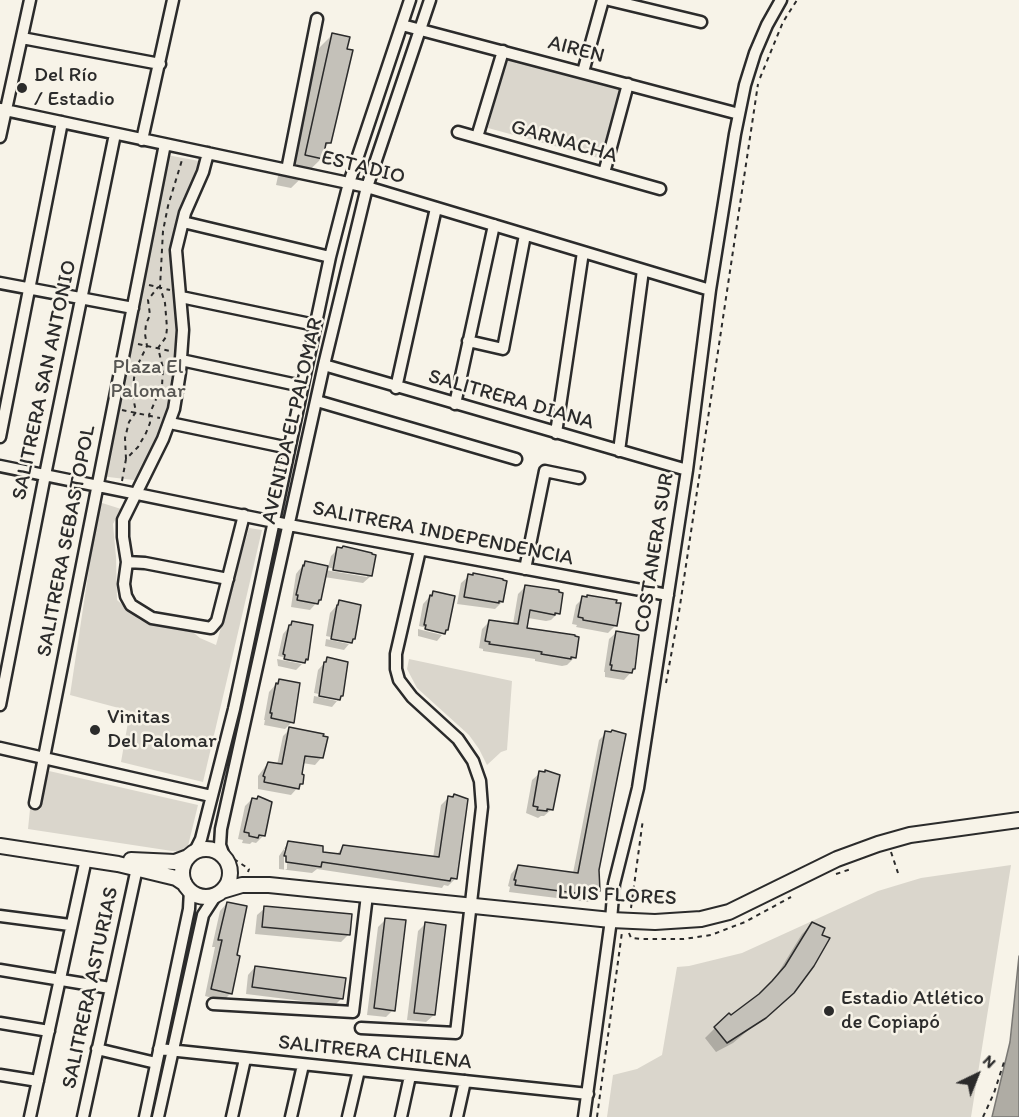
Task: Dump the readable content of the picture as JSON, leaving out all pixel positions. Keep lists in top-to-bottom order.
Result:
{
  "streets": {
    "main road": ["LUIS FLORES"],
    "street": [
      "AIREN",
      "GARNACHA",
      "ESTADIO",
      "SALITRERA SAN ANTONIO",
      "SALITRERA DIANA",
      "AVENIDA EL PALOMAR",
      "SALITRERA INDEPENDENCIA",
      "SALITRERA SEBASTOPOL",
      "COSTANERA SUR",
      "SALITRERA ASTURIAS",
      "SALITRERA CHILENA"
    ]
  },
  "crossings": [
    ["AIREN", "AVENIDA EL PALOMAR"],
    ["AIREN", "COSTANERA SUR"],
    ["ESTADIO", "SALITRERA SAN ANTONIO"],
    ["ESTADIO", "AVENIDA EL PALOMAR"],
    ["ESTADIO", "SALITRERA SEBASTOPOL"],
    ["ESTADIO", "COSTANERA SUR"],
    ["SALITRERA SAN ANTONIO", "SALITRERA INDEPENDENCIA"],
    ["SALITRERA DIANA", "AVENIDA EL PALOMAR"],
    ["SALITRERA DIANA", "COSTANERA SUR"],
    ["AVENIDA EL PALOMAR", "SALITRERA INDEPENDENCIA"],
    ["AVENIDA EL PALOMAR", "LUIS FLORES"],
    ["SALITRERA INDEPENDENCIA", "SALITRERA SEBASTOPOL"],
    ["SALITRERA INDEPENDENCIA", "COSTANERA SUR"],
    ["COSTANERA SUR", "LUIS FLORES"],
    ["COSTANERA SUR", "SALITRERA CHILENA"]
  ],
  "parks": ["Plaza El Palomar"],
  "places": ["Del Río / Estadio", "Vinitas Del Palomar", "Estadio Atlético de Copiapó"],
  "north": "top right"
}
